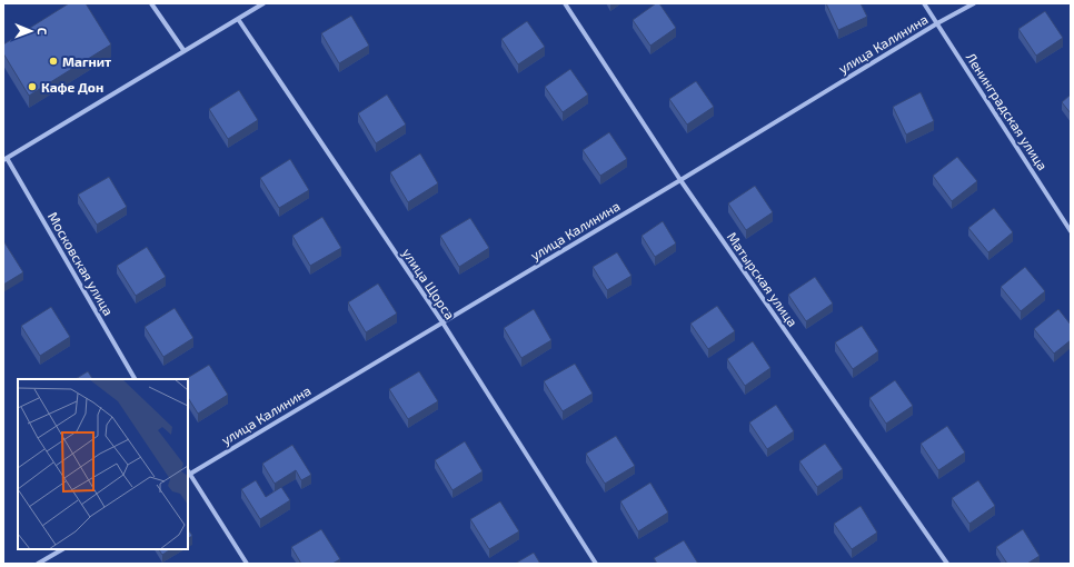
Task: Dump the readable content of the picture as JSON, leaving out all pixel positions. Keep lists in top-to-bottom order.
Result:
{
  "streets": {
    "street": [
      "улица Калинина",
      "Ленинградская улица",
      "Московская улица",
      "Матырская улица",
      "улица Щорса"
    ]
  },
  "crossings": [
    ["улица Калинина", "Ленинградская улица"],
    ["улица Калинина", "Матырская улица"],
    ["улица Калинина", "улица Щорса"]
  ],
  "places": ["Магнит", "Кафе Дон"],
  "north": "right"
}
